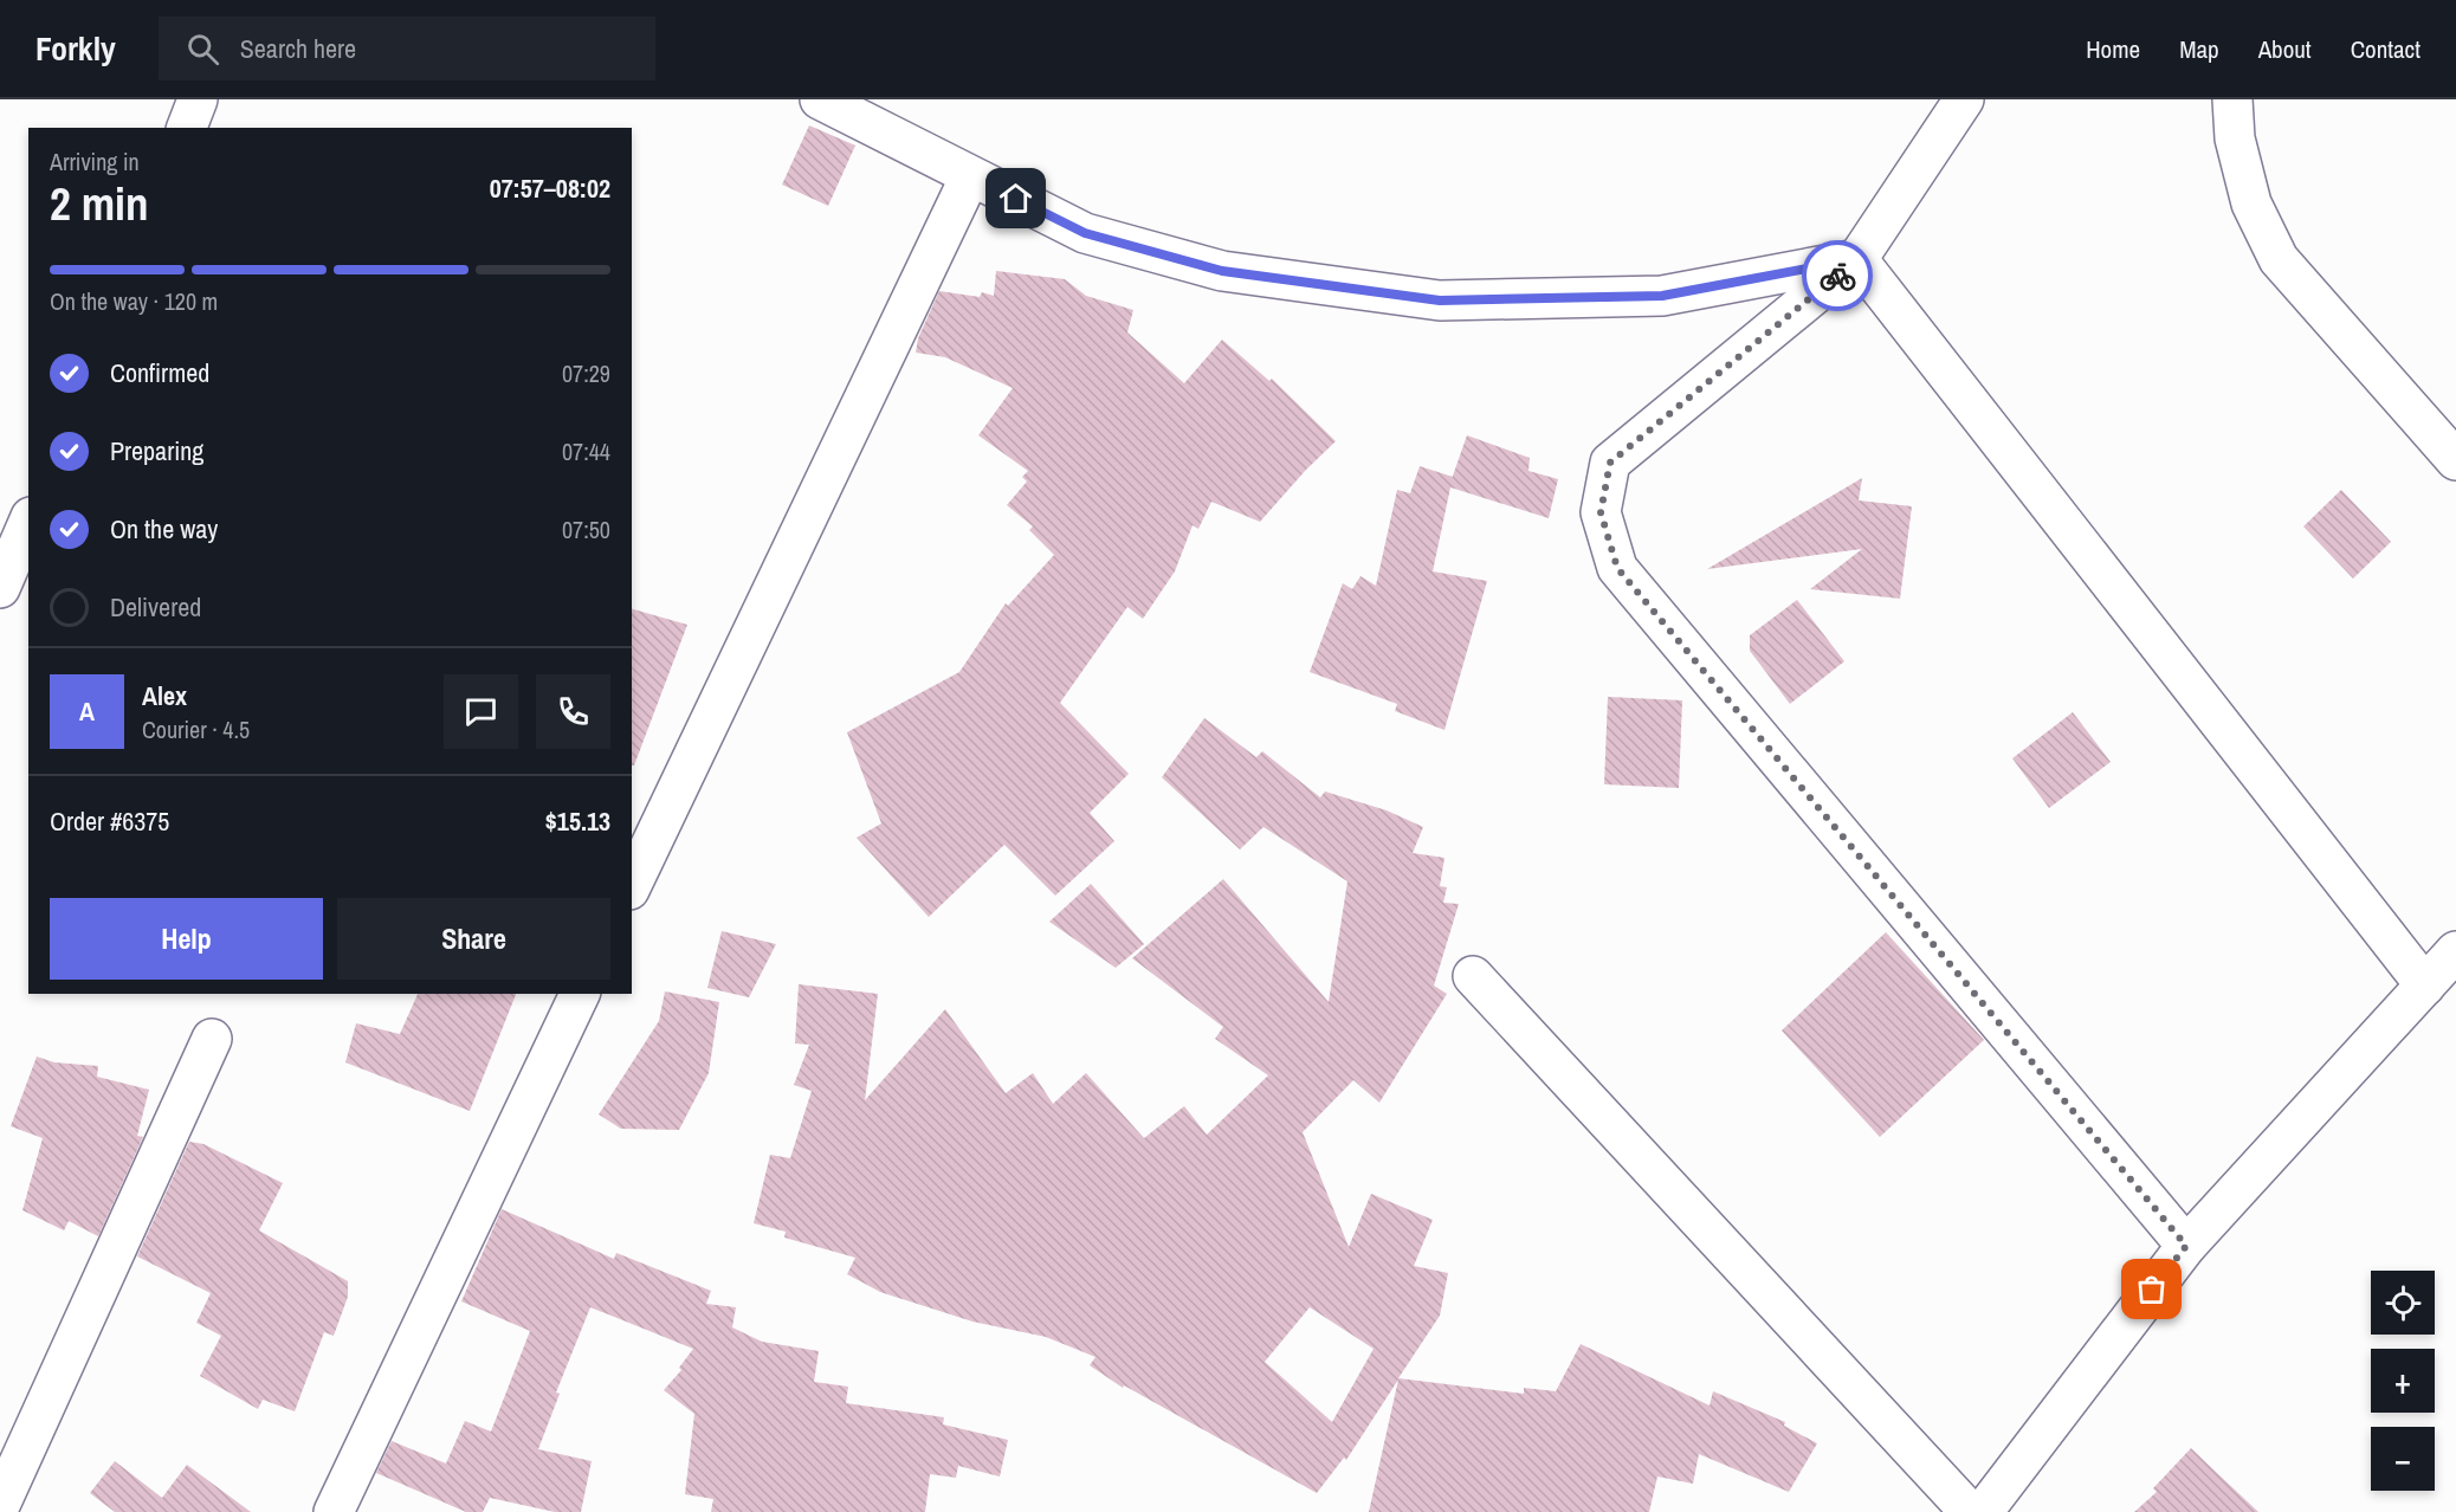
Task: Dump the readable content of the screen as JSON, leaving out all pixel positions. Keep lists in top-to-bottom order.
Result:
{
  "page": {
    "header": "Forkly",
    "search": "Search here",
    "nav": [
      "Home",
      "Map",
      "About",
      "Contact"
    ],
    "heading": ["2 min", "Arriving in", "07:57–08:02"],
    "panel": [
      "Alex",
      "Courier · 4.5",
      "Order #6375",
      "$15.13"
    ],
    "bar": "On the way · 120 m",
    "list": [
      ["Confirmed", "07:29"],
      ["Preparing", "07:44"],
      ["On the way", "07:50"],
      "Delivered"
    ],
    "round": "A",
    "buttons": ["Help", "Share"],
    "map_buttons": ["+", "−"]
  }
}
